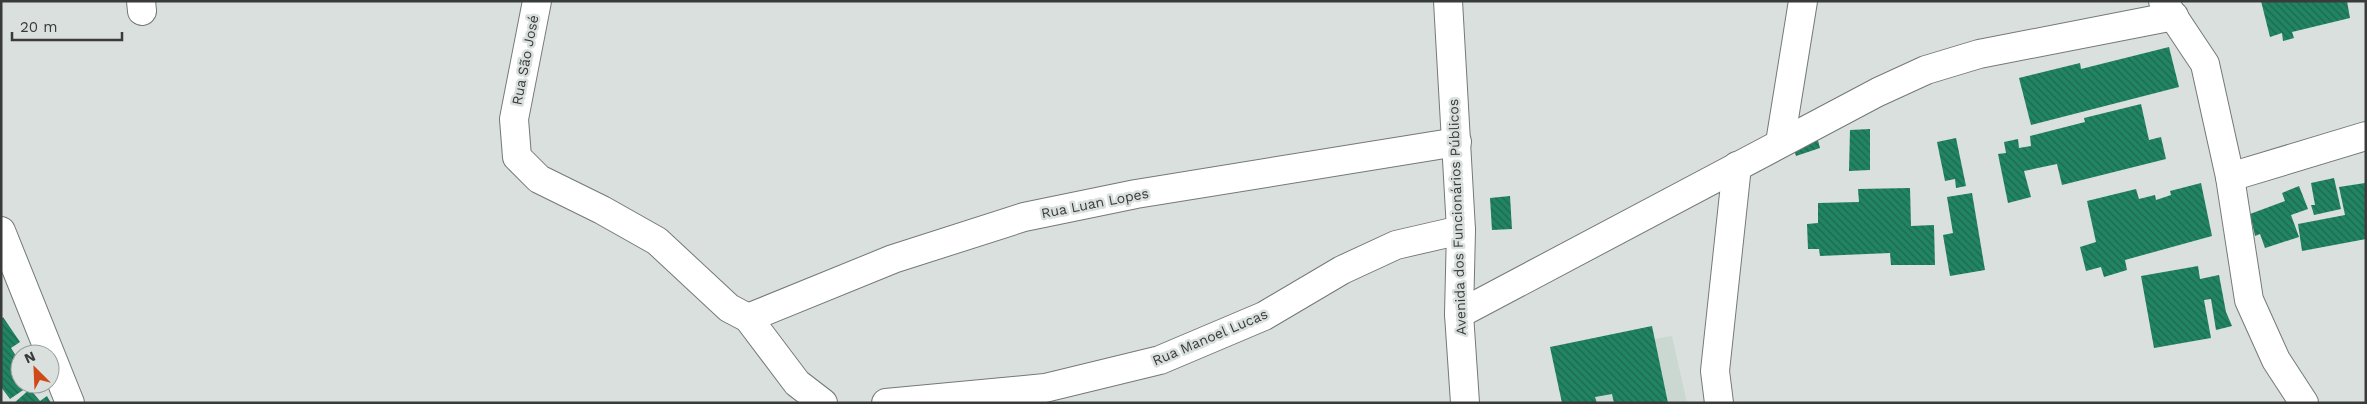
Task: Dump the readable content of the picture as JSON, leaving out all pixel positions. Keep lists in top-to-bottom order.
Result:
{
  "streets": {
    "street": [
      "Rua São José",
      "Rua Luan Lopes",
      "Avenida dos Funcionários Públicos",
      "Rua Manoel Lucas"
    ]
  },
  "crossings": [
    ["Rua São José", "Rua Luan Lopes"],
    ["Rua Luan Lopes", "Avenida dos Funcionários Públicos"],
    ["Avenida dos Funcionários Públicos", "Rua Manoel Lucas"]
  ],
  "scale_bar": "20 m",
  "north": "top left"
}
